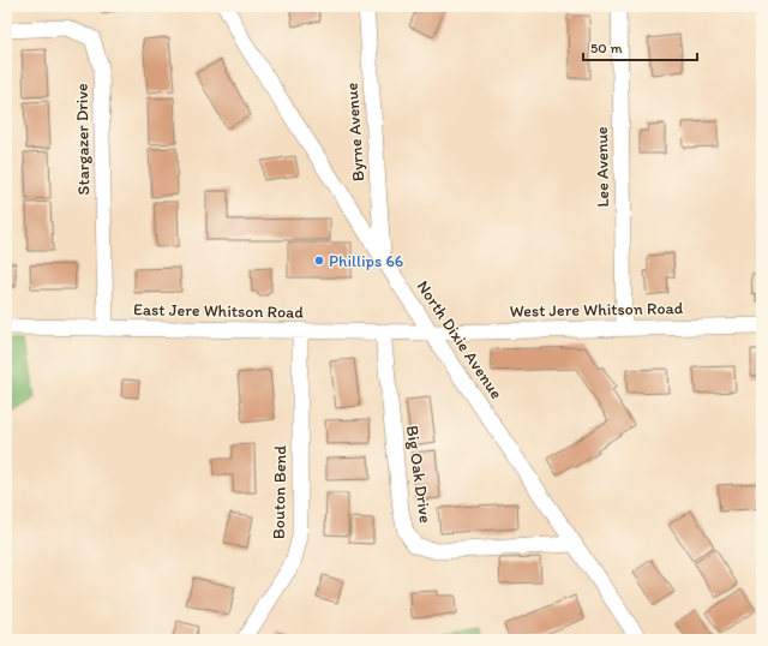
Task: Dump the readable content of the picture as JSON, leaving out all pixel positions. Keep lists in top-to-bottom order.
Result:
{
  "streets": {
    "street": [
      "Byrne Avenue",
      "Stargazer Drive",
      "Lee Avenue",
      "West Jere Whitson Road",
      "East Jere Whitson Road",
      "North Dixie Avenue",
      "Big Oak Drive",
      "Bouton Bend"
    ]
  },
  "crossings": [
    ["Byrne Avenue", "North Dixie Avenue"],
    ["Stargazer Drive", "East Jere Whitson Road"],
    ["Lee Avenue", "West Jere Whitson Road"],
    ["West Jere Whitson Road", "East Jere Whitson Road"],
    ["West Jere Whitson Road", "North Dixie Avenue"],
    ["East Jere Whitson Road", "North Dixie Avenue"],
    ["East Jere Whitson Road", "Big Oak Drive"],
    ["East Jere Whitson Road", "Bouton Bend"],
    ["North Dixie Avenue", "Big Oak Drive"]
  ],
  "places": ["Phillips 66"],
  "scale_bar": "50 m"
}
